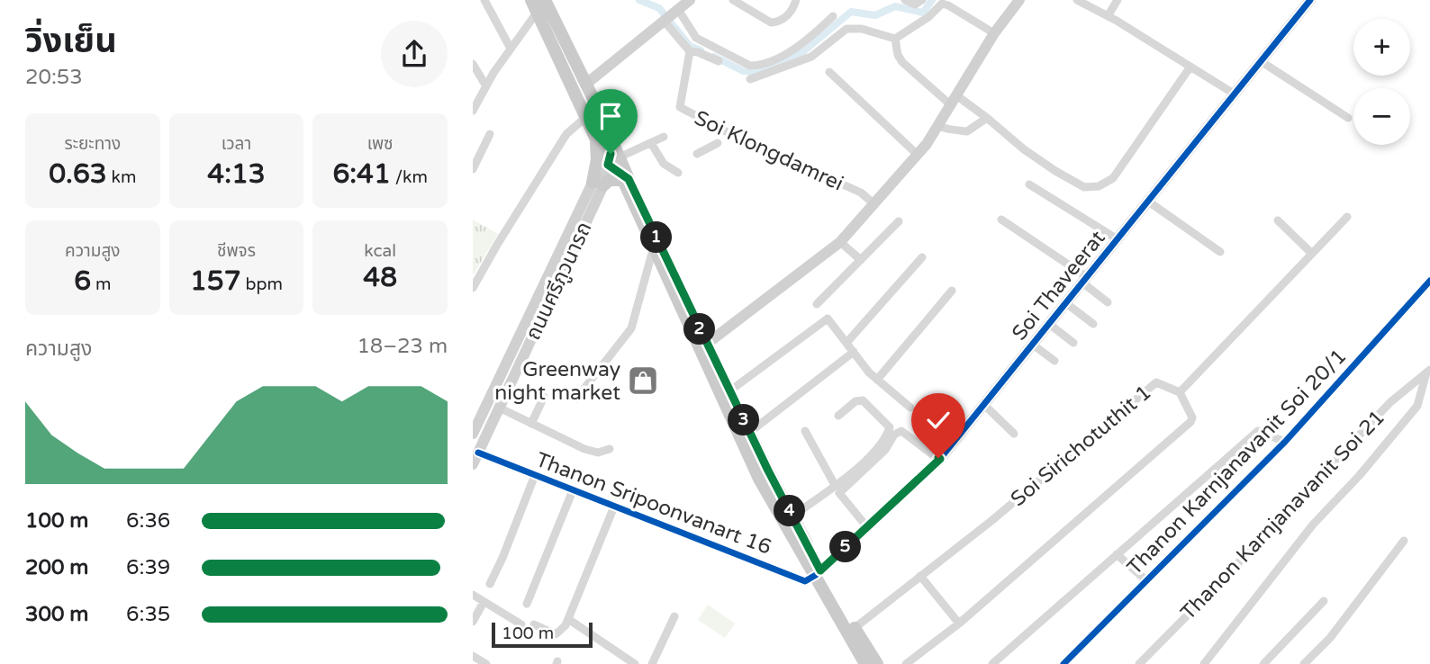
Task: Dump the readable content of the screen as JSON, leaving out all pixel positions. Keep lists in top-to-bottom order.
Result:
{
  "streets": {
    "street": [
      "Soi Klongdamrei",
      "ถนนศรีภูวนารถ",
      "Soi Thaveerat",
      "Soi Sirichotuthit 1",
      "Thanon Karnjanavanit Soi 20/1",
      "Thanon Sripoonvanart 16",
      "Thanon Karnjanavanit Soi 21"
    ]
  },
  "crossings": [
    ["Soi Klongdamrei", "ถนนศรีภูวนารถ"],
    ["ถนนศรีภูวนารถ", "Thanon Sripoonvanart 16"],
    ["Soi Thaveerat", "Thanon Sripoonvanart 16"]
  ],
  "places": {
    "shop": ["Greenway night market"]
  },
  "scale_bar": "100 m",
  "page": {
    "heading": ["วิ่งเย็น", "20:53"],
    "map_buttons": ["+", "−"],
    "stats": [
      ["ระยะทาง", "0.63 km"],
      ["เวลา", "4:13"],
      ["เพซ", "6:41 /km"],
      ["ความสูง", "6 m"],
      ["ชีพจร", "157 bpm"],
      ["kcal", "48"]
    ],
    "pins": [
      "1",
      "2",
      "3",
      "4",
      "5"
    ],
    "chart": ["ความสูง", "18–23 m"],
    "list": [
      {
        "name": "100 m",
        "note": "6:36"
      },
      {
        "name": "200 m",
        "note": "6:39"
      },
      {
        "name": "300 m",
        "note": "6:35"
      }
    ],
    "scale": "100 m"
  }
}
